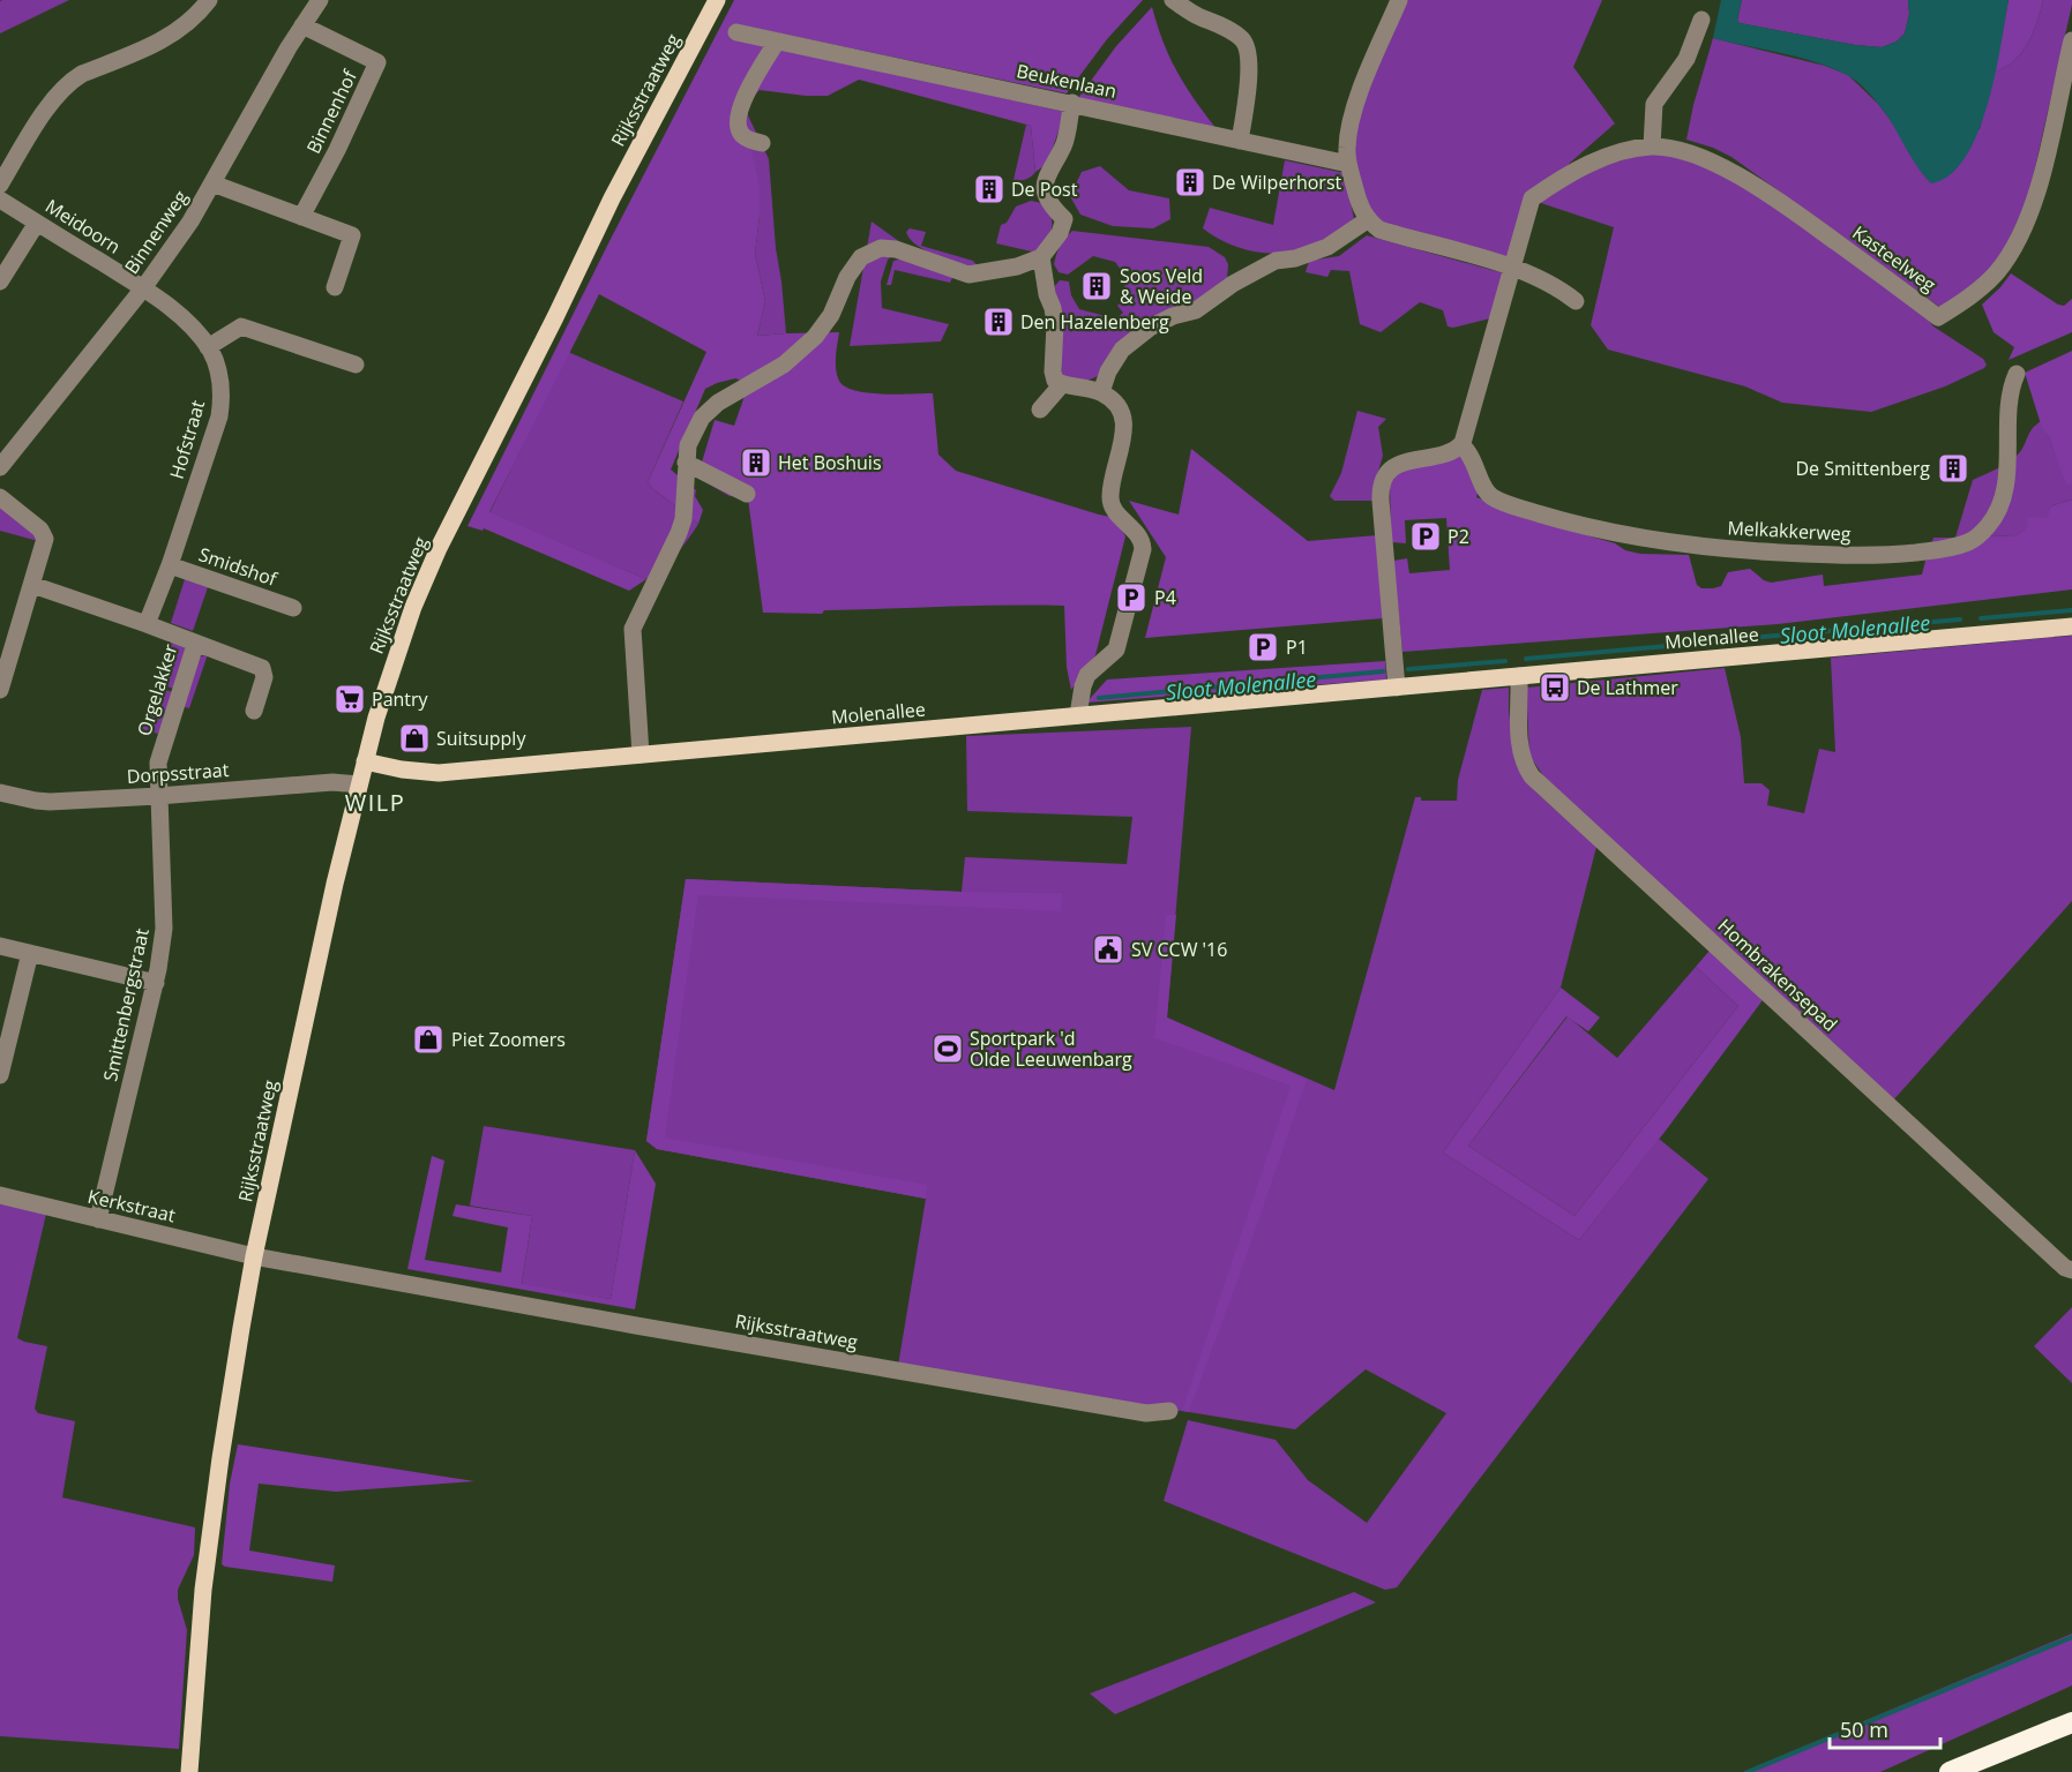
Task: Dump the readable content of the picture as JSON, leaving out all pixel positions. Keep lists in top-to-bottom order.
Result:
{
  "streets": {
    "main road": ["Rijksstraatweg", "Molenallee"],
    "street": [
      "Beukenlaan",
      "Binnenhof",
      "Meidoorn",
      "Binnenweg",
      "Kasteelweg",
      "Hofstraat",
      "Melkakkerweg",
      "Smidshof",
      "Orgelakker",
      "Dorpsstraat",
      "Hombrakensepad",
      "Smittenbergstraat",
      "Kerkstraat"
    ]
  },
  "crossings": [
    ["Rijksstraatweg", "Molenallee"],
    ["Rijksstraatweg", "Dorpsstraat"],
    ["Rijksstraatweg", "Kerkstraat"],
    ["Binnenhof", "Binnenweg"],
    ["Meidoorn", "Binnenweg"],
    ["Meidoorn", "Hofstraat"],
    ["Binnenweg", "Hofstraat"],
    ["Hofstraat", "Smidshof"],
    ["Hofstraat", "Orgelakker"],
    ["Molenallee", "Hombrakensepad"],
    ["Orgelakker", "Dorpsstraat"],
    ["Orgelakker", "Smittenbergstraat"],
    ["Dorpsstraat", "Smittenbergstraat"],
    ["Smittenbergstraat", "Kerkstraat"]
  ],
  "districts": ["WILP"],
  "water": ["Sloot Molenallee"],
  "places": {
    "building": [
      "De Wilperhorst",
      "De Post",
      "Soos Veld & Weide",
      "Den Hazelenberg",
      "Het Boshuis",
      "De Smittenberg"
    ],
    "parking": ["P2", "P4", "P1"],
    "bus stop": ["De Lathmer"],
    "supermarket": ["Pantry"],
    "shop": ["Suitsupply", "Piet Zoomers"],
    "public building": ["SV CCW '16"],
    "sports": ["Sportpark 'd Olde Leeuwenbarg"]
  },
  "scale_bar": "50 m"
}
